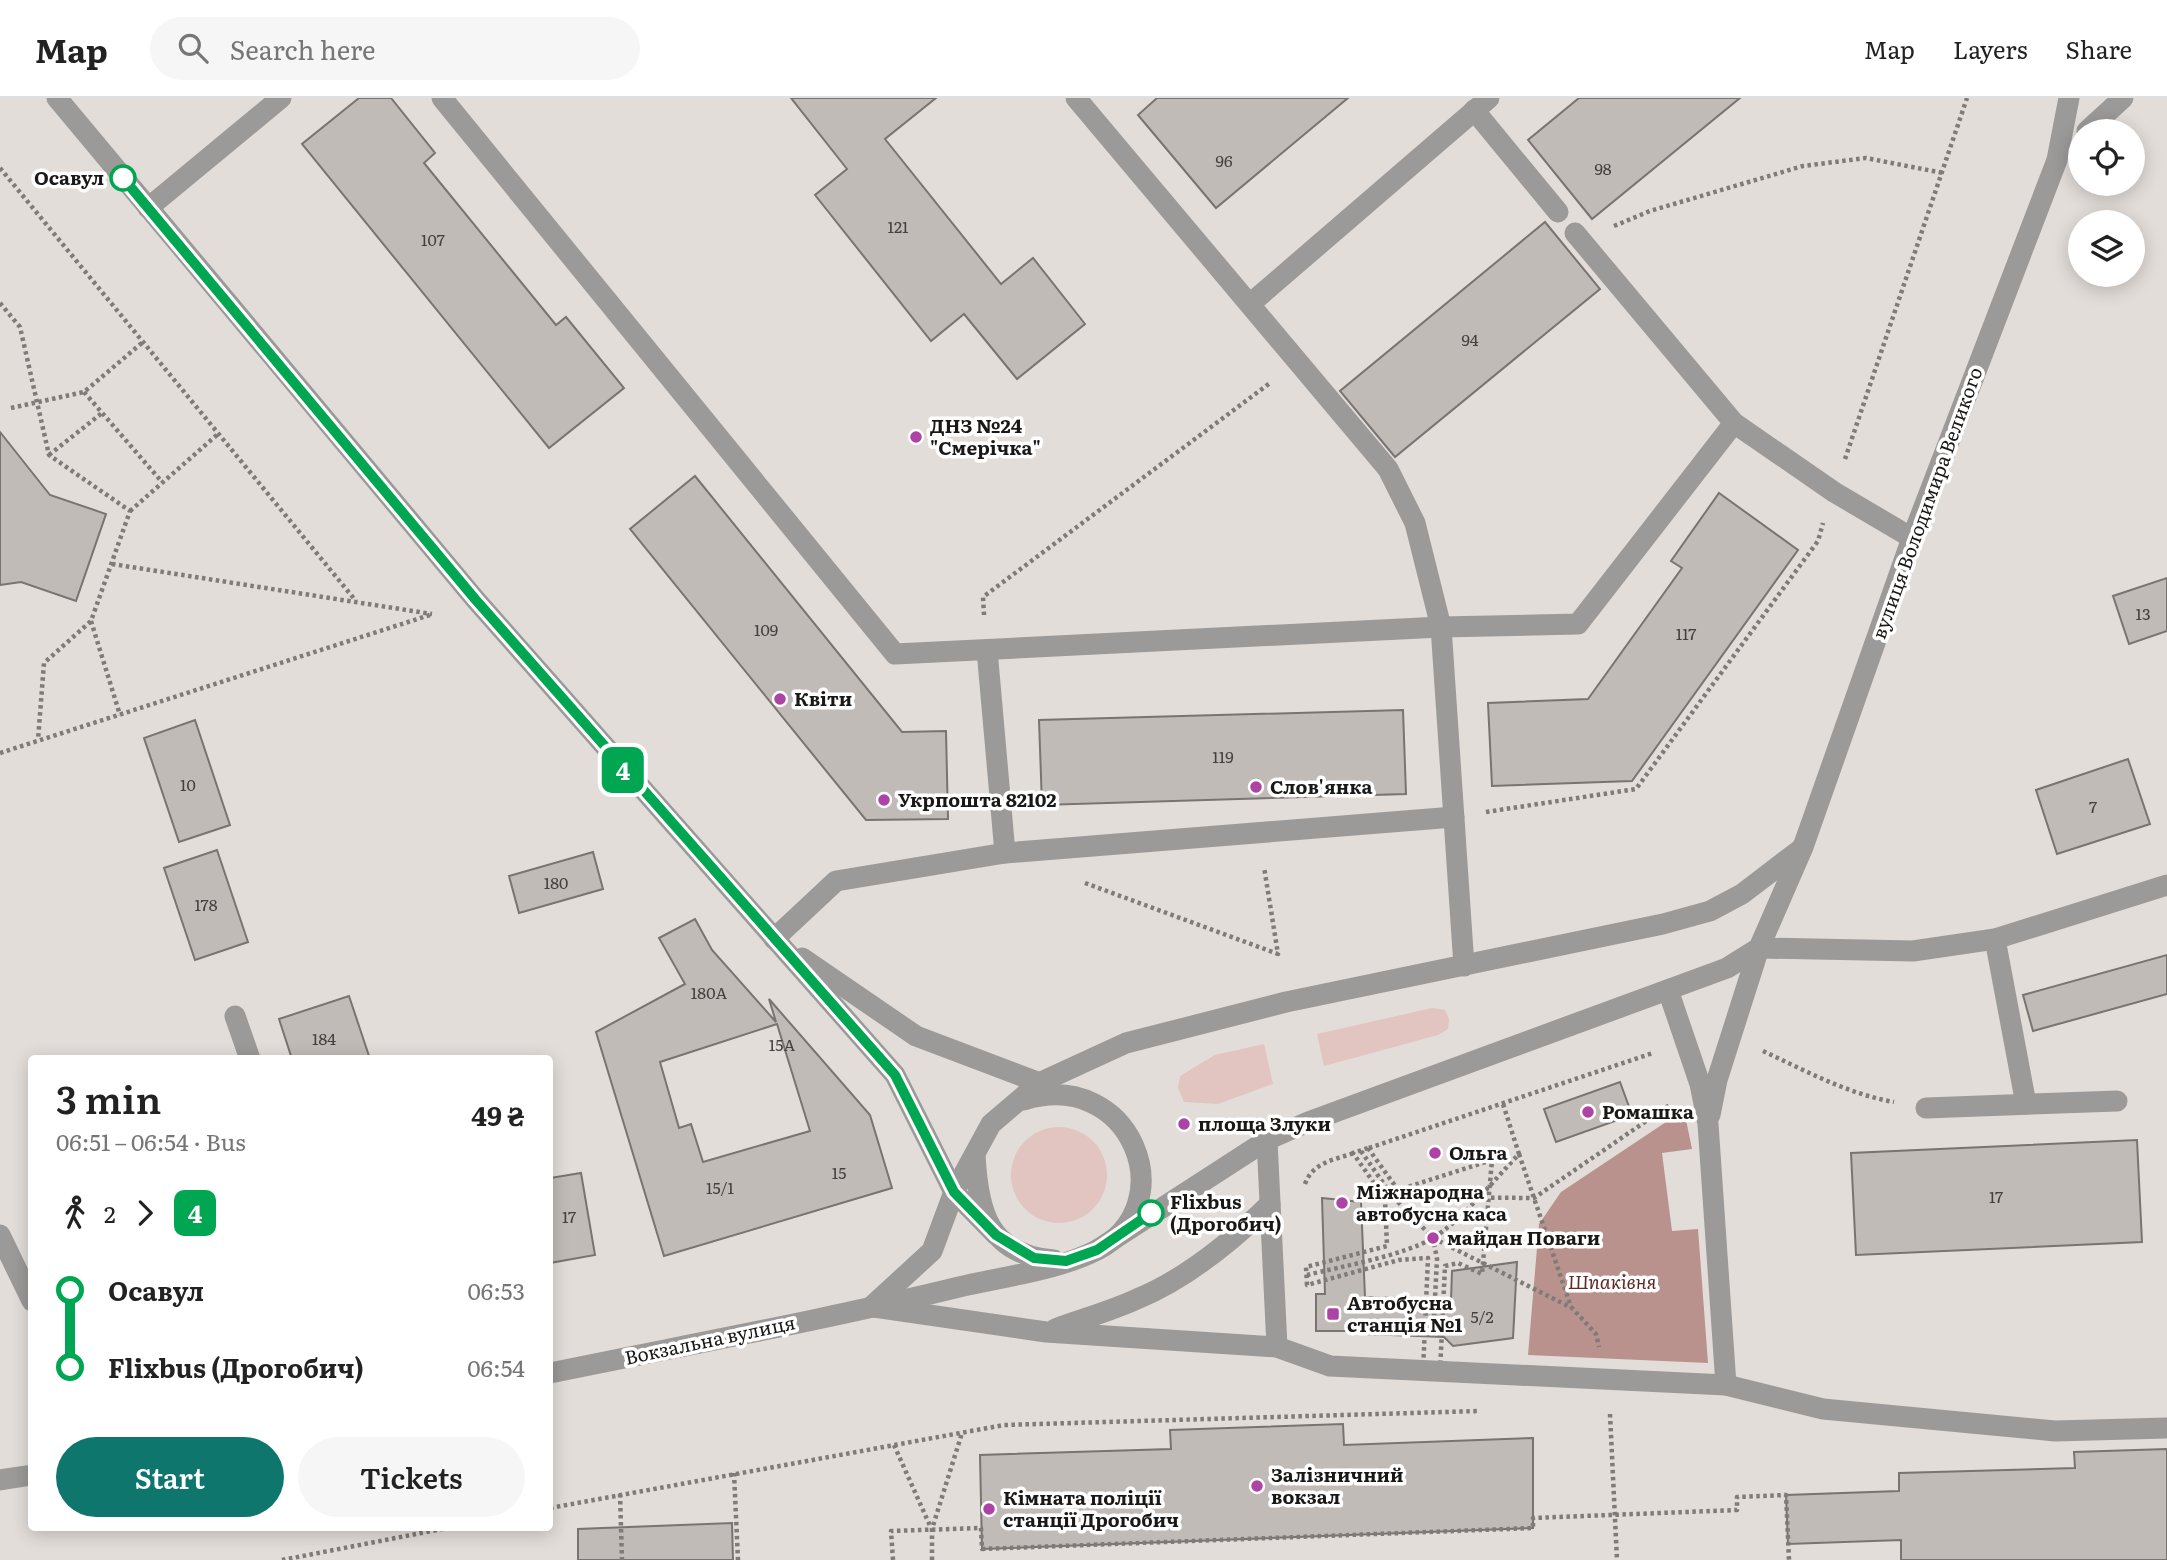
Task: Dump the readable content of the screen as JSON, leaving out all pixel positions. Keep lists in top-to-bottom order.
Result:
{
  "streets": {
    "street": ["вулиця Володимира Великого", "Вокзальна вулиця"]
  },
  "parks": ["Шпаківня"],
  "places": {
    "other": [
      "Осавул",
      "ДНЗ №24 \"Смерічка\"",
      "Квіти",
      "Слов'янка",
      "Укрпошта 82102",
      "Ромашка",
      "площа Злуки",
      "Ольга",
      "Міжнародна автобусна каса",
      "Flixbus (Дрогобич)",
      "майдан Поваги",
      "Залізничний вокзал",
      "Кімната поліції станції Дрогобич"
    ],
    "transit": ["Автобусна станція №1"]
  },
  "lines": ["bus line 4"],
  "house_numbers": [
    "96",
    "98",
    "121",
    "107",
    "94",
    "13",
    "109",
    "117",
    "119",
    "10",
    "7",
    "180",
    "178",
    "180А",
    "184",
    "15А",
    "15",
    "15/1",
    "17",
    "17",
    "5/2"
  ],
  "page": {
    "header": "Map",
    "search": "Search here",
    "nav": ["Map", "Layers", "Share"],
    "on_map": "4",
    "heading": ["3 min", "06:51 – 06:54 · Bus", "49 ₴"],
    "legs": ["2", "4"],
    "list": [
      {
        "name": "Осавул",
        "value": "06:53"
      },
      {
        "name": "Flixbus (Дрогобич)",
        "value": "06:54"
      }
    ],
    "buttons": ["Start", "Tickets"]
  }
}
